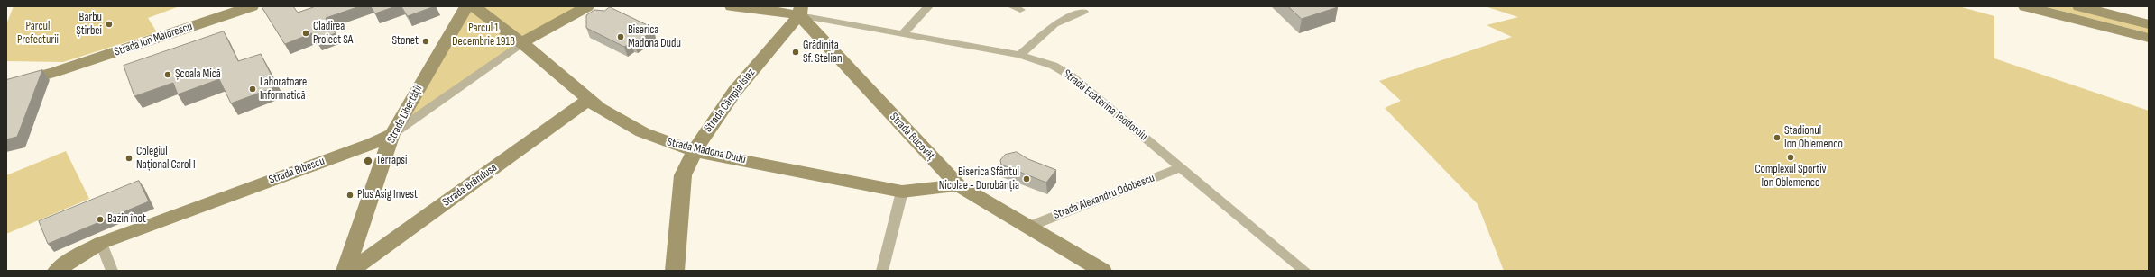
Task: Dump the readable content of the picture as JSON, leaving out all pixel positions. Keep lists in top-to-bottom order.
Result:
{
  "streets": {
    "street": [
      "Strada Ion Maiorescu",
      "Strada Câmpia Islaz",
      "Strada Ecaterina Teodoroiu",
      "Strada Libertății",
      "Strada Bucovăț",
      "Strada Madona Dudu",
      "Strada Bibescu",
      "Strada Brândușa",
      "Strada Alexandru Odobescu"
    ]
  },
  "crossings": [
    ["Strada Câmpia Islaz", "Strada Ecaterina Teodoroiu"],
    ["Strada Câmpia Islaz", "Strada Bucovăț"],
    ["Strada Câmpia Islaz", "Strada Madona Dudu"],
    ["Strada Ecaterina Teodoroiu", "Strada Bucovăț"],
    ["Strada Ecaterina Teodoroiu", "Strada Alexandru Odobescu"],
    ["Strada Libertății", "Strada Bibescu"],
    ["Strada Bucovăț", "Strada Madona Dudu"],
    ["Strada Bucovăț", "Strada Alexandru Odobescu"],
    ["Strada Madona Dudu", "Strada Bibescu"],
    ["Strada Madona Dudu", "Strada Brândușa"]
  ],
  "parks": ["Parcul Prefecturii", "Parcul 1 Decembrie 1918"],
  "places": [
    "Barbu Știrbei",
    "Clădirea Proiect SA",
    "Biserica Madona Dudu",
    "Stonet",
    "Grădinița Sf. Stelian",
    "Școala Mică",
    "Laboratoare Informatică",
    "Stadionul Ion Oblemenco",
    "Complexul Sportiv Ion Oblemenco",
    "Colegiul Național Carol I",
    "Terrapsi",
    "Biserica Sfântul Nicolae - Dorobănția",
    "Plus Asig Invest",
    "Bazin înot"
  ]
}
